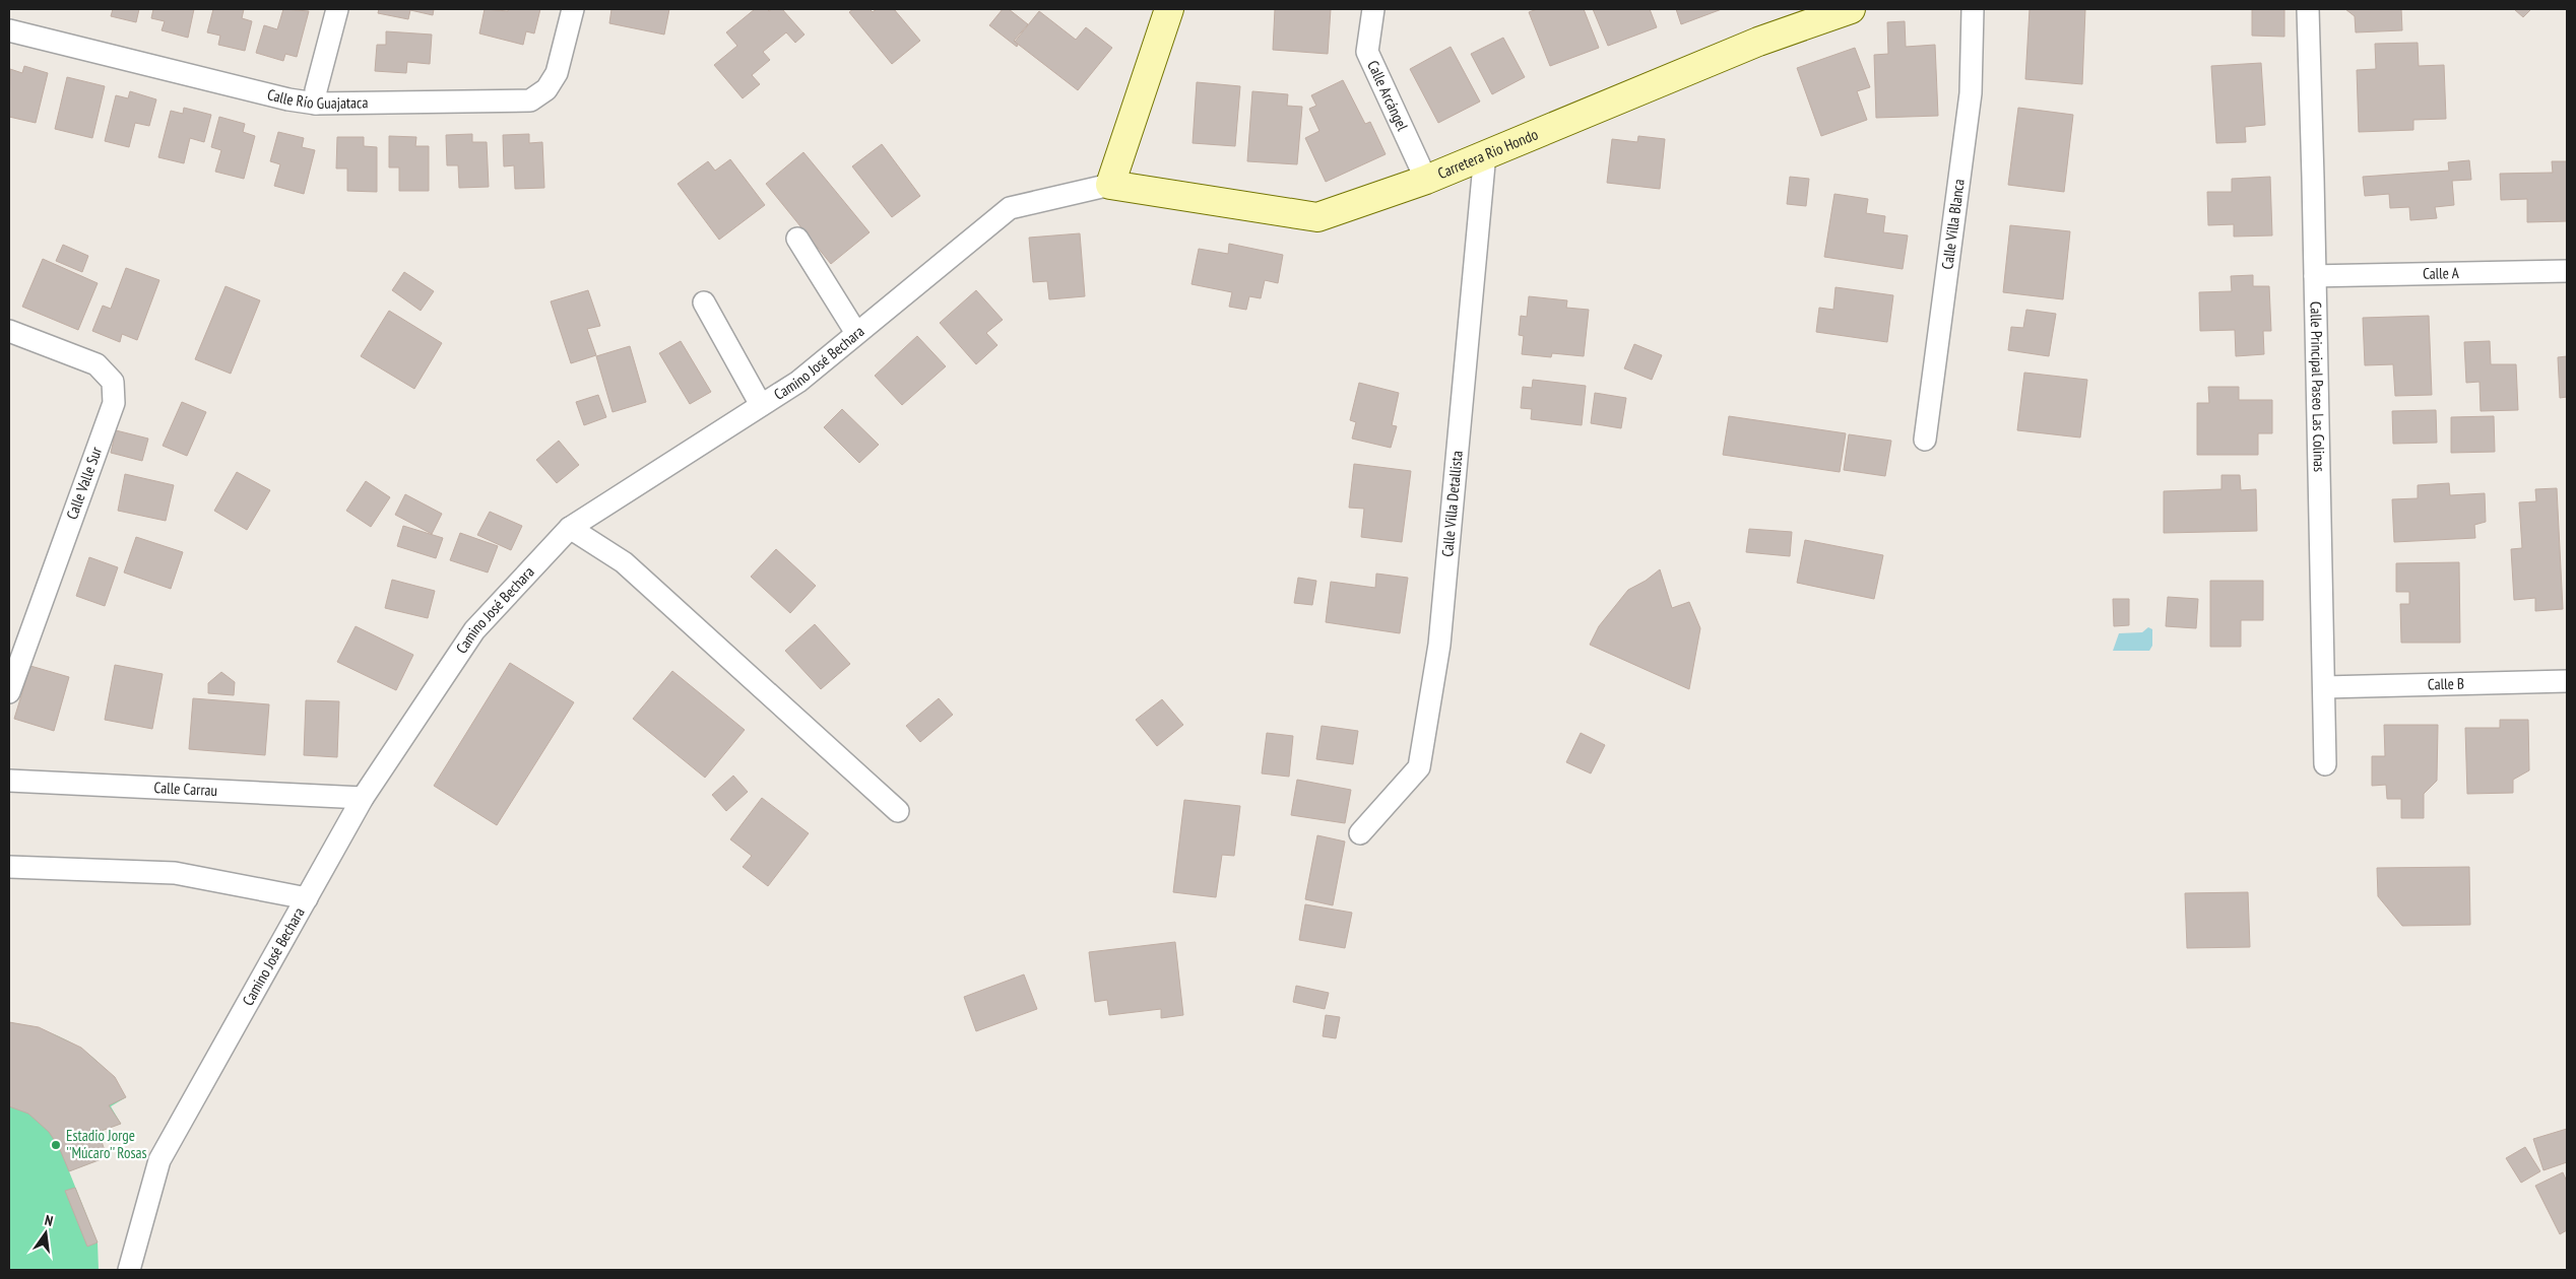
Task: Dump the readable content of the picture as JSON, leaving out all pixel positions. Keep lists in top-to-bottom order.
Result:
{
  "streets": {
    "street": [
      "Calle Arcángel",
      "Calle Río Guajataca",
      "Carretera Rio Hondo",
      "Calle Villa Blanca",
      "Calle A",
      "Camino José Bechara",
      "Calle Principal Paseo Las Colinas",
      "Calle Valle Sur",
      "Calle Villa Detallista",
      "Calle B",
      "Calle Carrau"
    ]
  },
  "crossings": [
    ["Calle Arcángel", "Carretera Rio Hondo"],
    ["Carretera Rio Hondo", "Camino José Bechara"],
    ["Carretera Rio Hondo", "Calle Villa Detallista"],
    ["Calle A", "Calle Principal Paseo Las Colinas"],
    ["Camino José Bechara", "Calle Carrau"],
    ["Calle Principal Paseo Las Colinas", "Calle B"]
  ],
  "places": ["Estadio Jorge ''Múcaro'' Rosas"],
  "north": "top"
}
